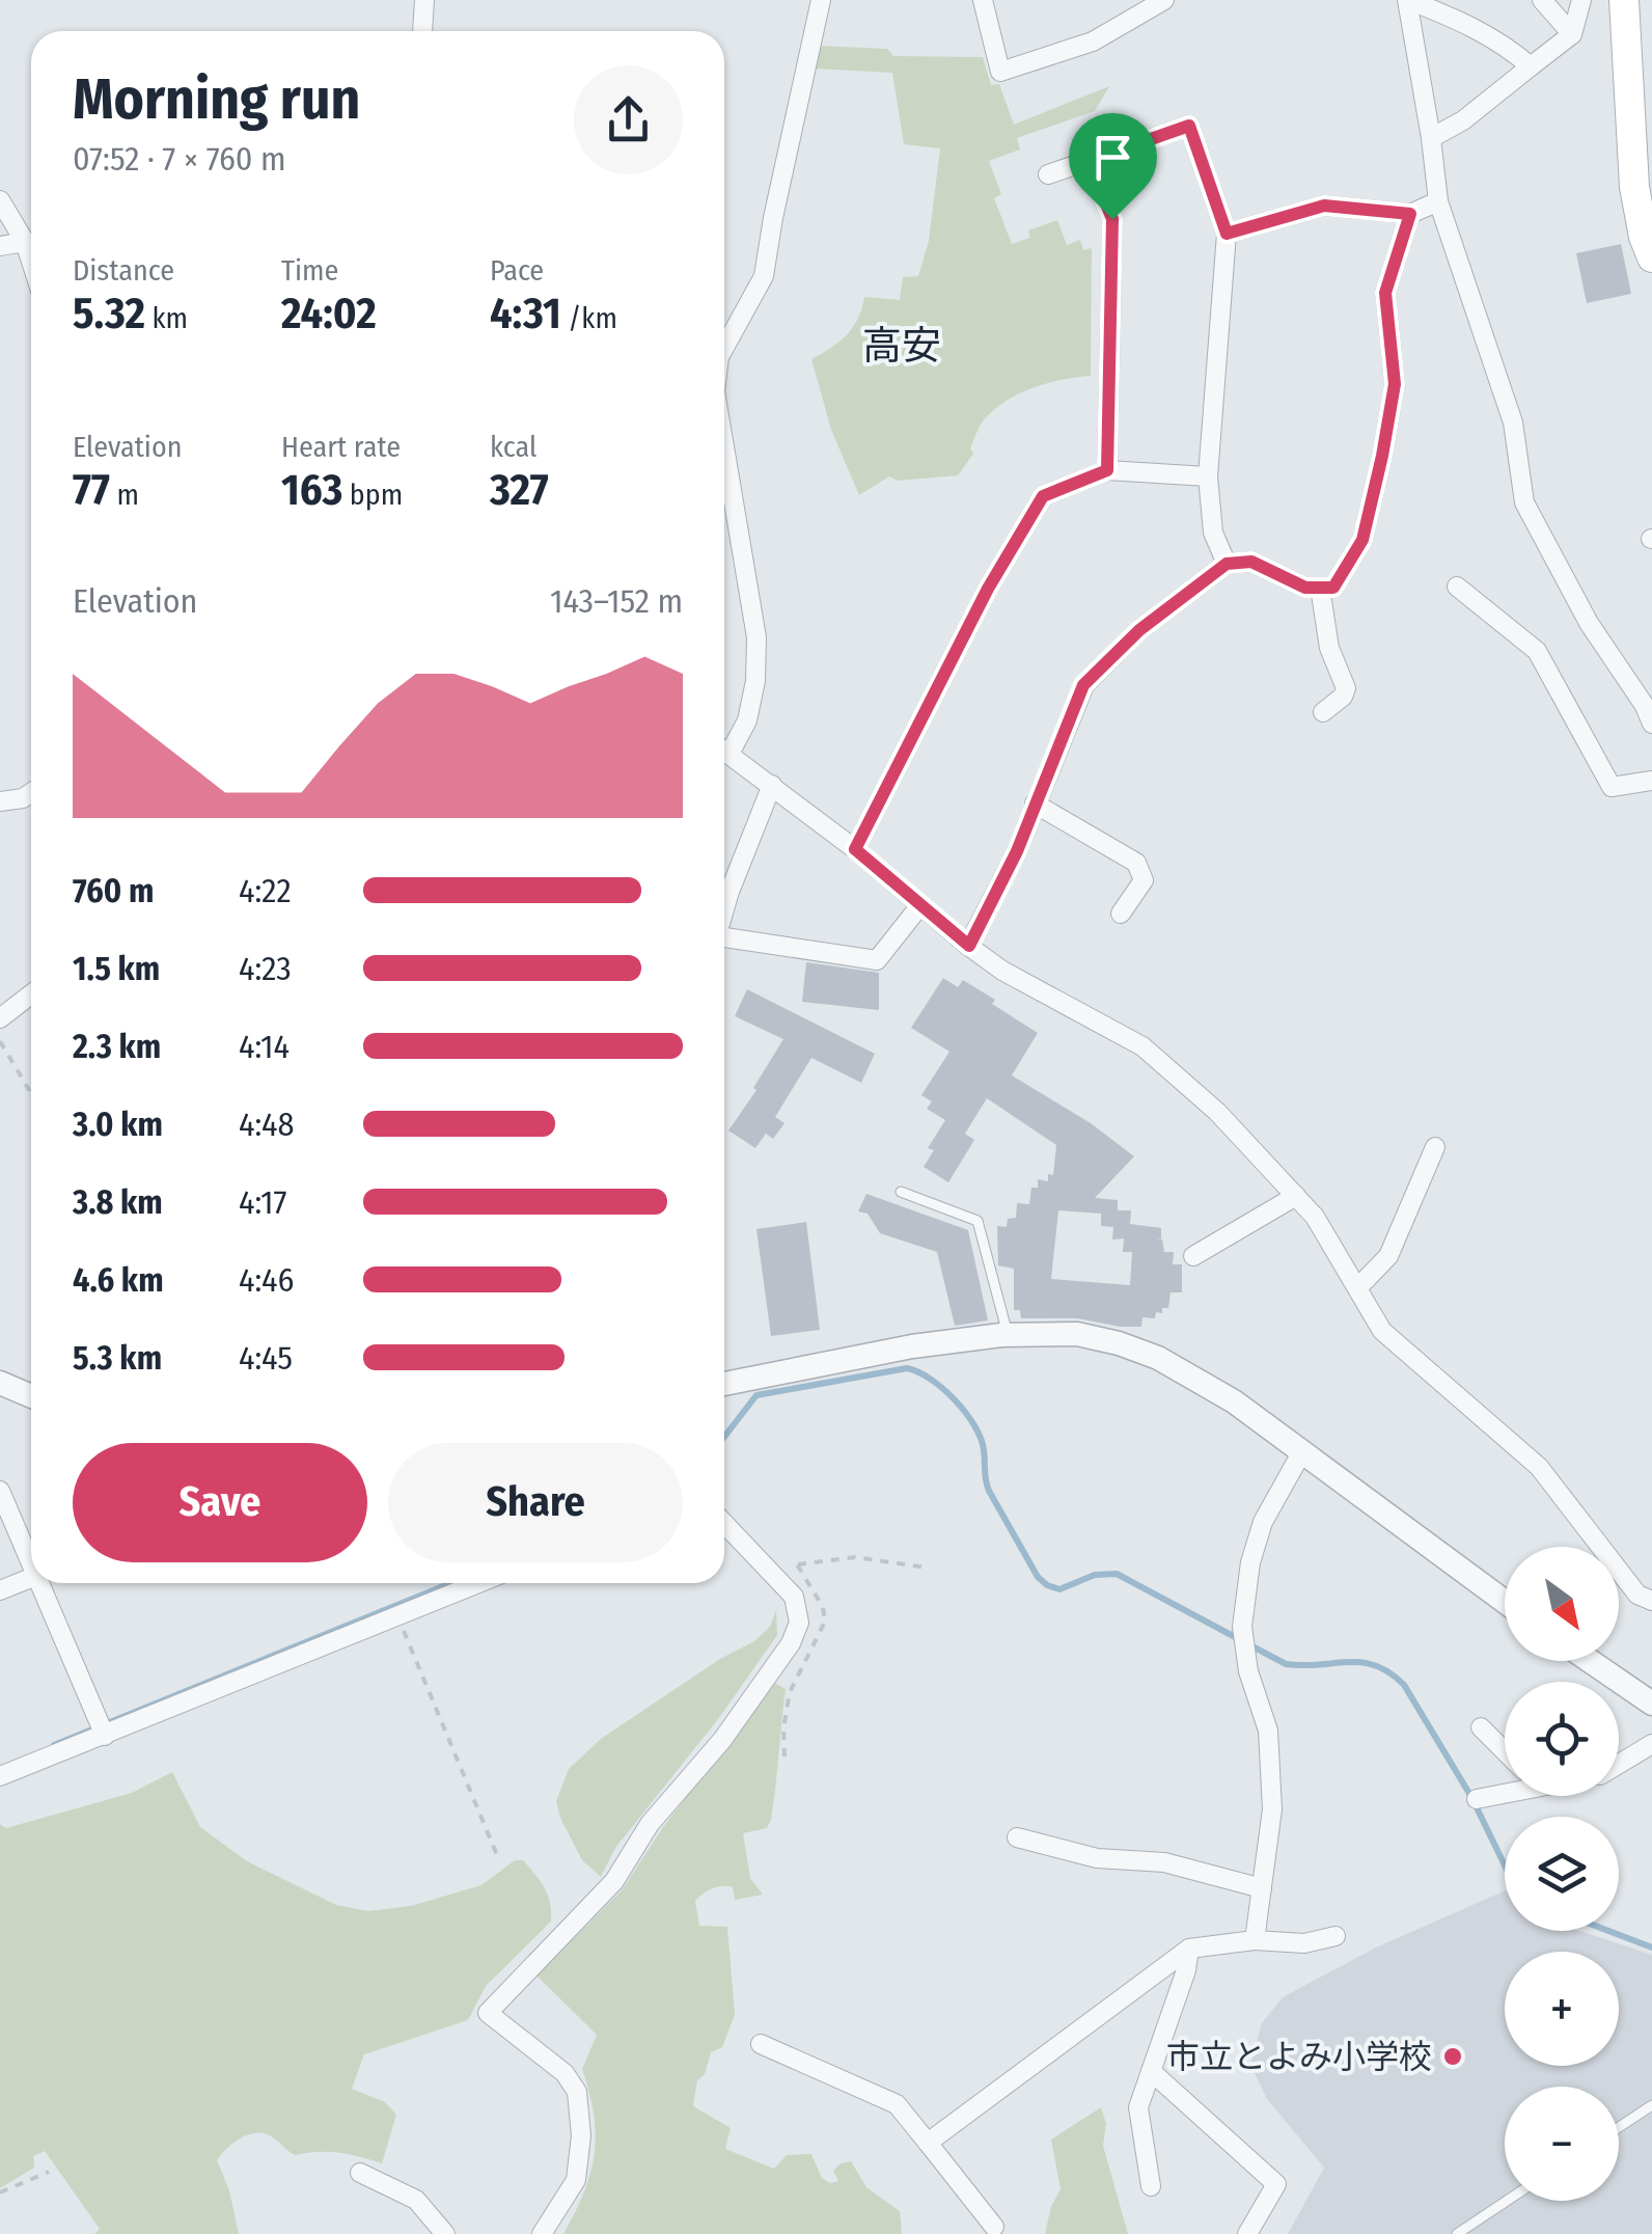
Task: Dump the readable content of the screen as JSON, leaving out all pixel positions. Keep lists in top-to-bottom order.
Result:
{
  "districts": ["高安"],
  "places": ["市立とよみ小学校"],
  "north": "bottom right",
  "page": {
    "heading": ["Morning run", "07:52 · 7 × 760 m"],
    "stats": [
      ["Distance", "5.32 km"],
      ["Time", "24:02"],
      ["Pace", "4:31 /km"],
      ["Elevation", "77 m"],
      ["Heart rate", "163 bpm"],
      ["kcal", "327"]
    ],
    "chart": ["Elevation", "143–152 m"],
    "list": [
      {
        "name": "760 m",
        "note": "4:22"
      },
      {
        "name": "1.5 km",
        "note": "4:23"
      },
      {
        "name": "2.3 km",
        "note": "4:14"
      },
      {
        "name": "3.0 km",
        "note": "4:48"
      },
      {
        "name": "3.8 km",
        "note": "4:17"
      },
      {
        "name": "4.6 km",
        "note": "4:46"
      },
      {
        "name": "5.3 km",
        "note": "4:45"
      }
    ],
    "buttons": ["Save", "Share"],
    "map_buttons": ["+", "−"]
  }
}
